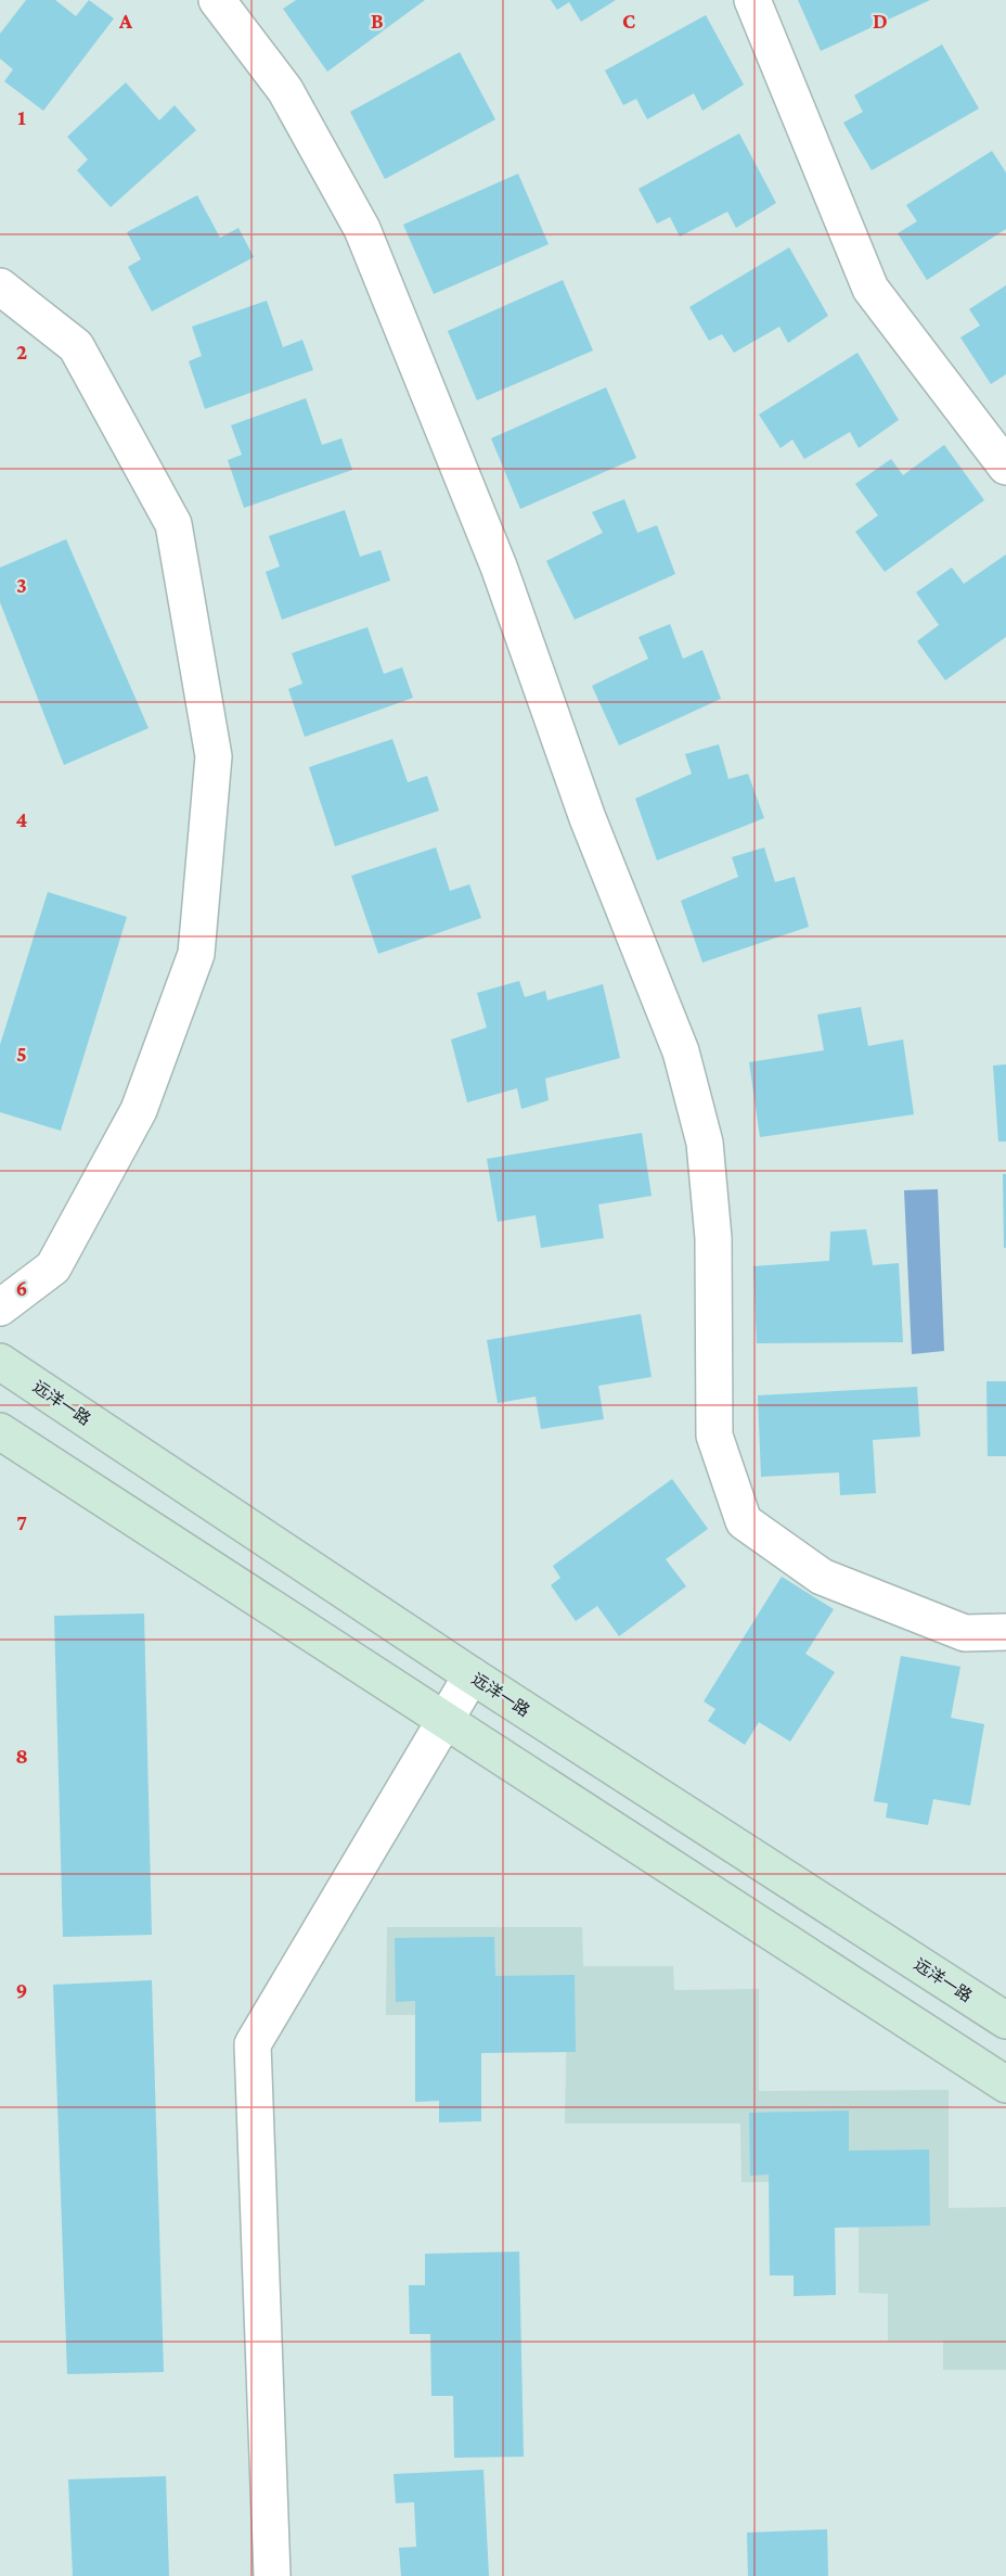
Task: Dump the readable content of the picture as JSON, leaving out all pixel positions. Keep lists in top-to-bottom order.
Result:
{
  "streets": {
    "street": ["远洋一路"]
  },
  "grid": {
    "columns": [
      "A",
      "B",
      "C",
      "D"
    ],
    "rows": [
      "1",
      "2",
      "3",
      "4",
      "5",
      "6",
      "7",
      "8",
      "9"
    ]
  }
}
